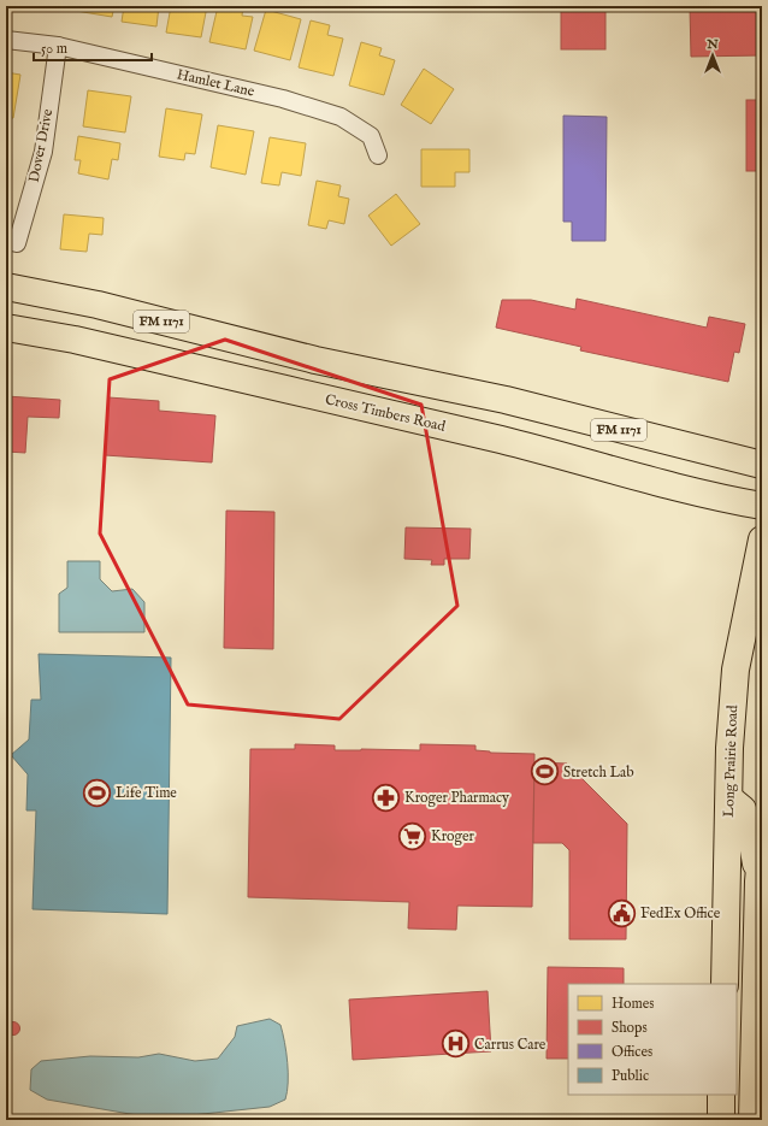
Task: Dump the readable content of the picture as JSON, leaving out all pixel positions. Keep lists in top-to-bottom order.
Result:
{
  "streets": {
    "main road": ["FM 1171", "Cross Timbers Road", "Long Prairie Road"],
    "street": ["Hamlet Lane", "Dover Drive"]
  },
  "crossings": [
    ["Hamlet Lane", "Dover Drive"]
  ],
  "places": {
    "sports": ["Stretch Lab", "Life Time"],
    "pharmacy": ["Kroger Pharmacy"],
    "supermarket": ["Kroger"],
    "public building": ["FedEx Office"],
    "hospital": ["Carrus Care"]
  },
  "legend": [
    "Homes",
    "Shops",
    "Offices",
    "Public"
  ],
  "scale_bar": "50 m",
  "north": "top"
}
